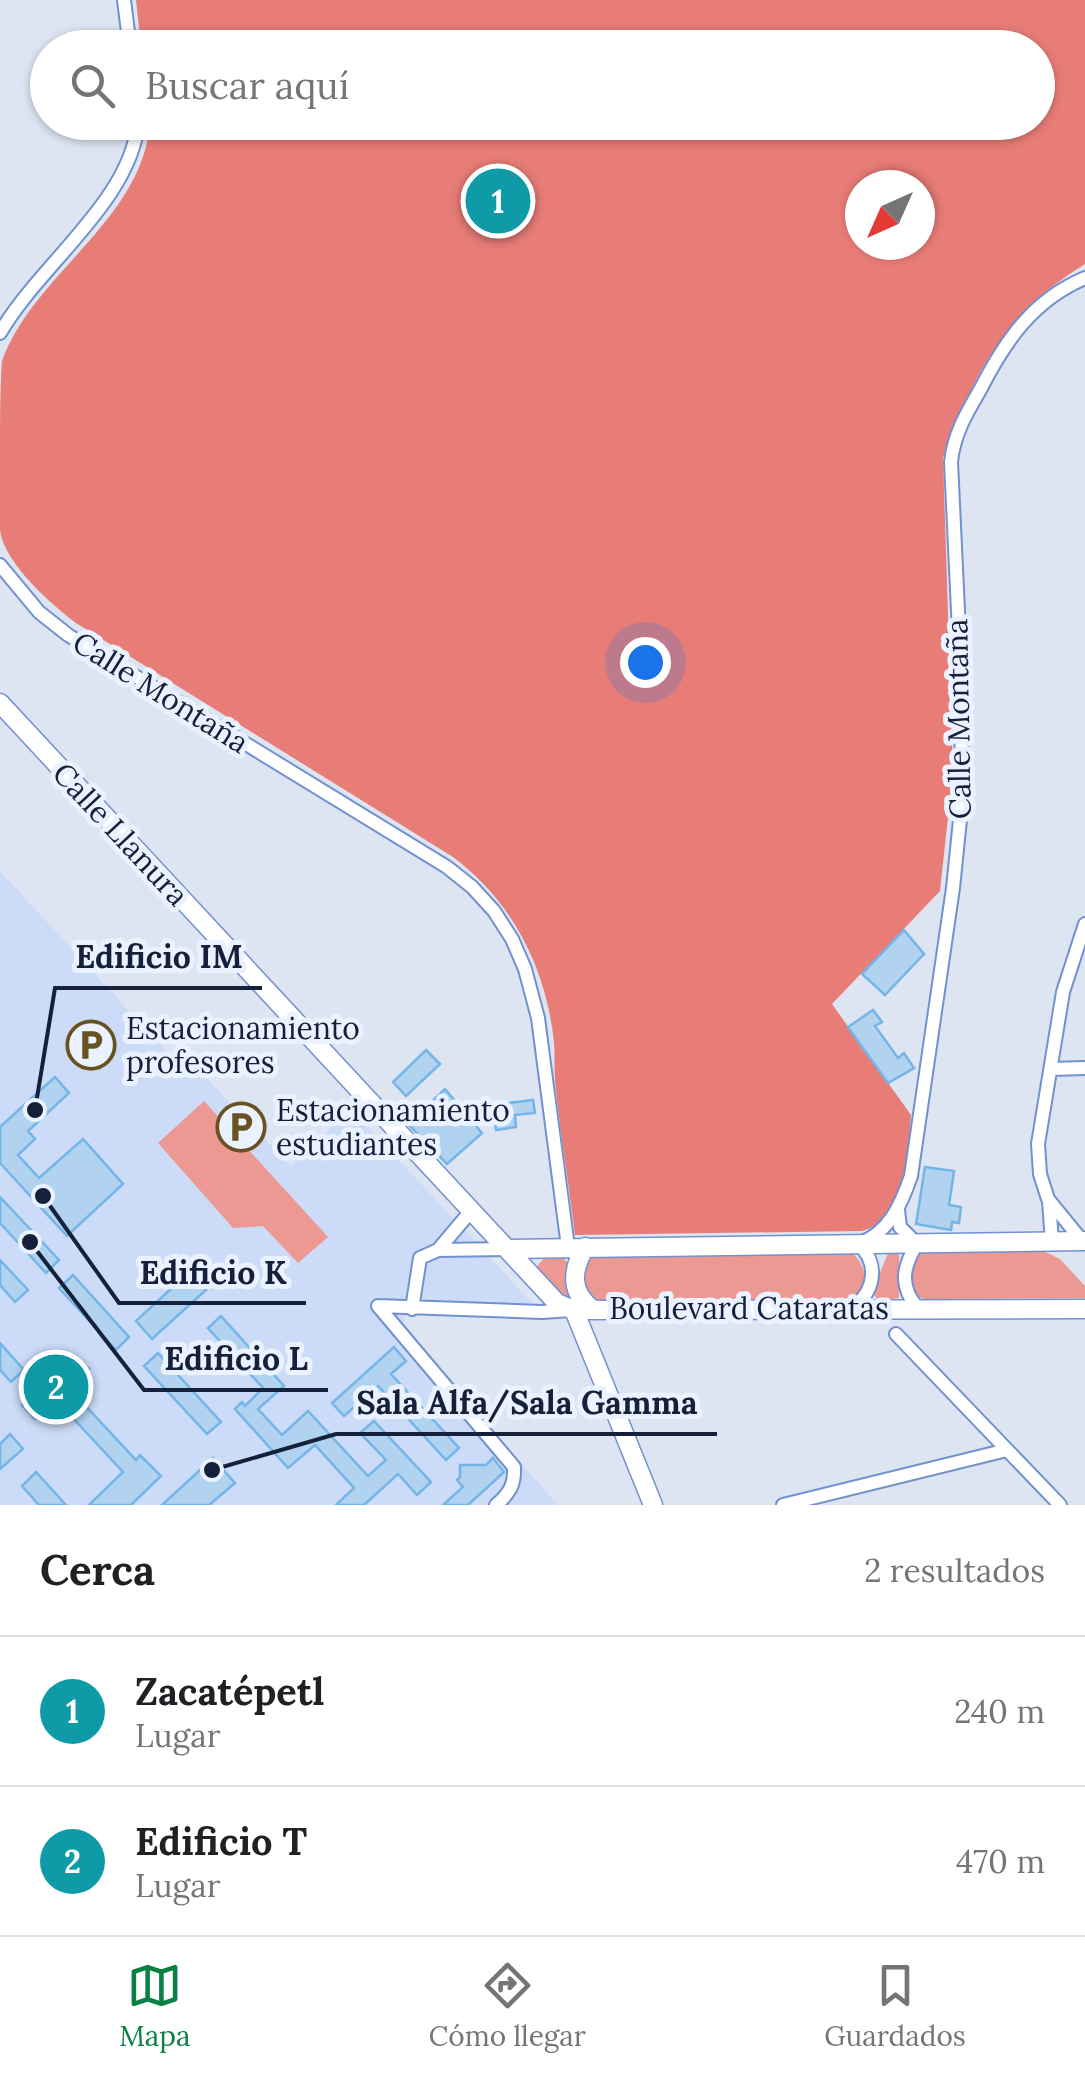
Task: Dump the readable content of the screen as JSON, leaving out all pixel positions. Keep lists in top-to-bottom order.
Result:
{
  "streets": {
    "street": ["Calle Montaña", "Calle Llanura", "Boulevard Cataratas"]
  },
  "crossings": [
    ["Calle Montaña", "Boulevard Cataratas"],
    ["Calle Llanura", "Boulevard Cataratas"]
  ],
  "places": {
    "parking": ["Estacionamiento profesores", "Estacionamiento estudiantes"],
    "other": [
      "Edificio IM",
      "Edificio K",
      "Edificio L",
      "Sala Alfa/Sala Gamma"
    ]
  },
  "north": "bottom left",
  "page": {
    "search": "Buscar aquí",
    "pins": ["1", "2"],
    "heading": ["Cerca", "2 resultados"],
    "list": [
      {
        "mark": "1",
        "name": "Zacatépetl",
        "note": "Lugar",
        "value": "240 m"
      },
      {
        "mark": "2",
        "name": "Edificio T",
        "note": "Lugar",
        "value": "470 m"
      }
    ],
    "nav": ["Mapa", "Cómo llegar", "Guardados"]
  }
}
